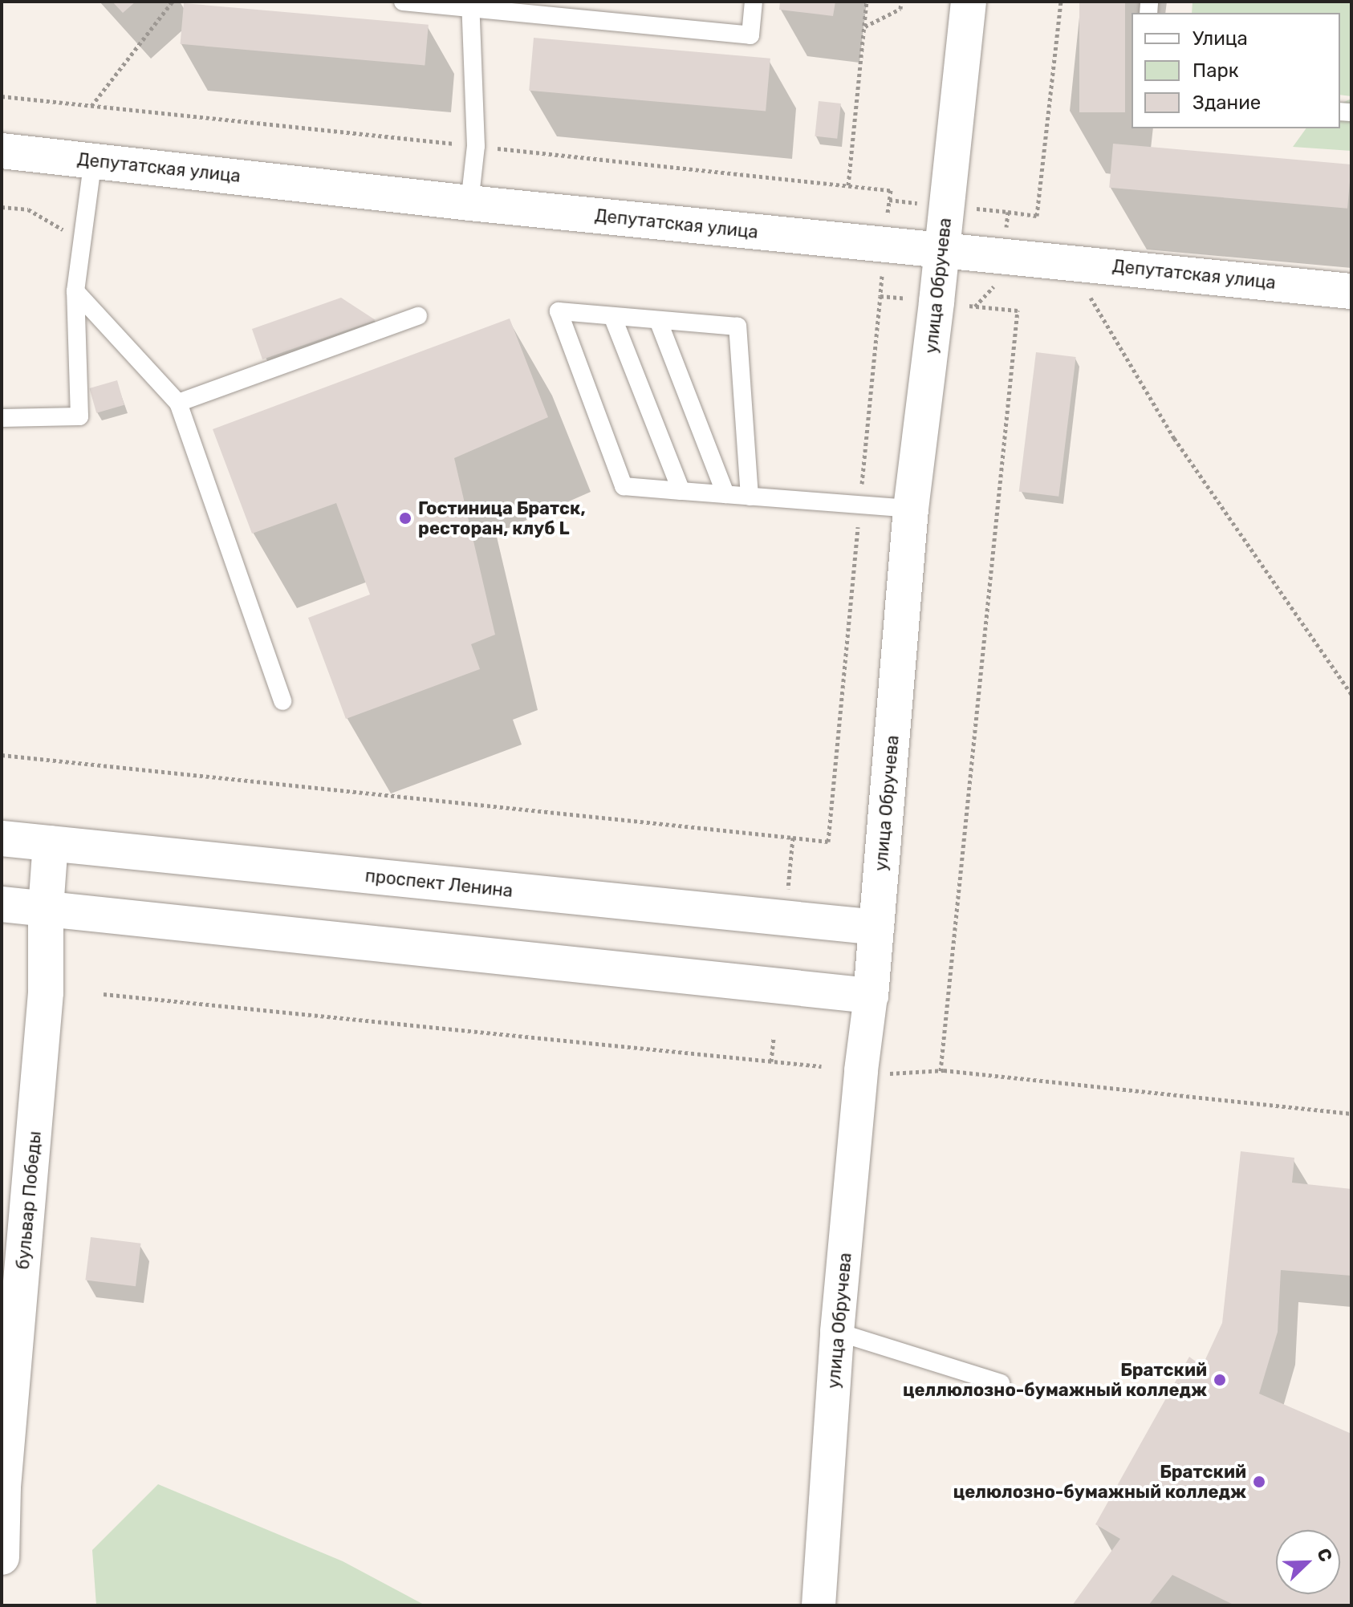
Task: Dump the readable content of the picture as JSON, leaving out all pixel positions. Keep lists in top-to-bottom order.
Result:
{
  "streets": {
    "main road": [
      "Депутатская улица",
      "улица Обручева",
      "проспект Ленина",
      "бульвар Победы"
    ]
  },
  "crossings": [
    ["Депутатская улица", "улица Обручева"],
    ["улица Обручева", "проспект Ленина"],
    ["проспект Ленина", "бульвар Победы"]
  ],
  "places": ["Гостиница Братск, ресторан, клуб L", "Братский целлюлозно-бумажный колледж", "Братский целюлозно-бумажный колледж"],
  "legend": ["Улица", "Парк", "Здание"],
  "north": "top right"
}
